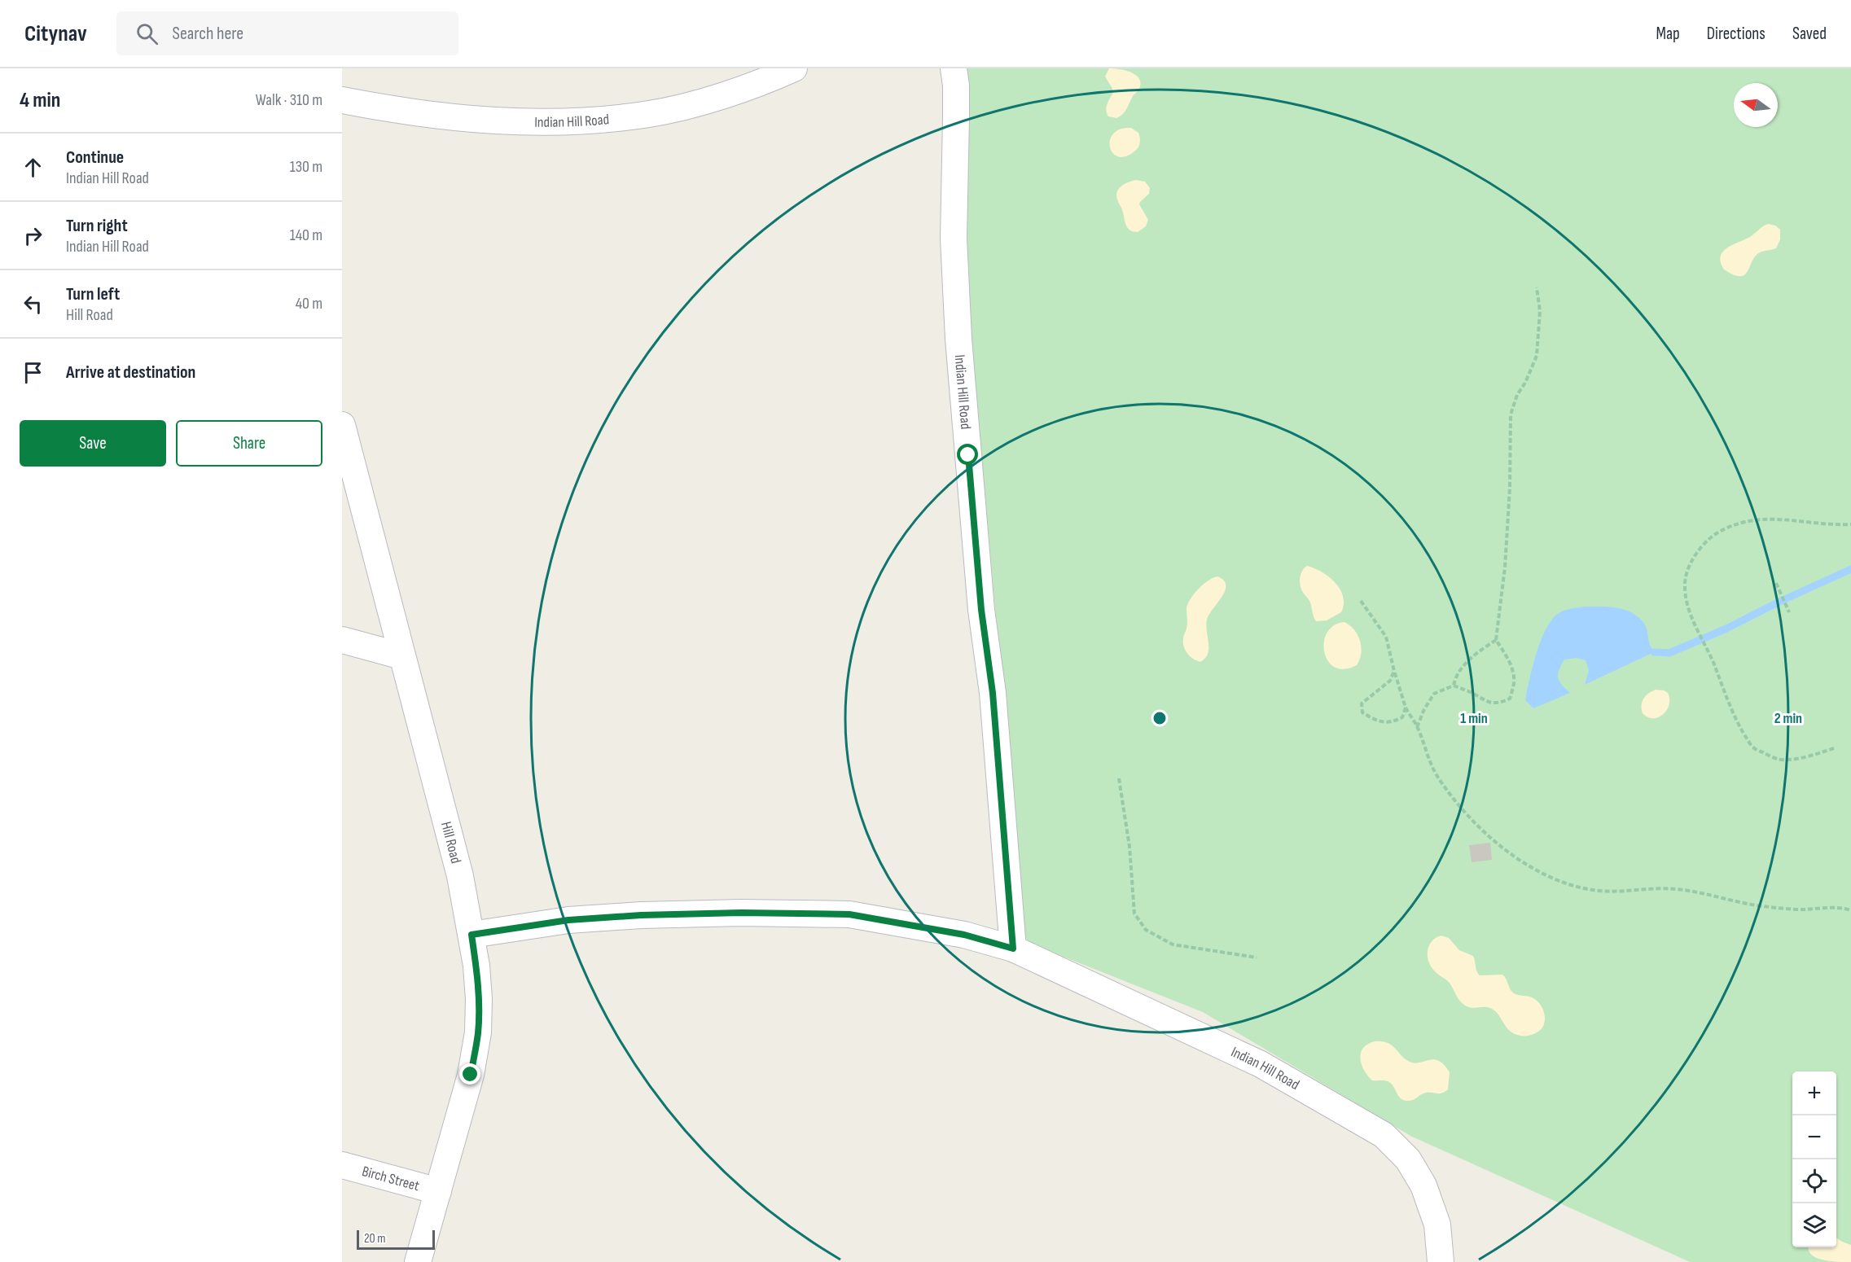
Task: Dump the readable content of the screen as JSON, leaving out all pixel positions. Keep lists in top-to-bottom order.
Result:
{
  "streets": {
    "street": ["Indian Hill Road", "Hill Road", "Birch Street"]
  },
  "crossings": [
    ["Indian Hill Road", "Hill Road"],
    ["Hill Road", "Birch Street"]
  ],
  "scale_bar": "20 m",
  "north": "left",
  "page": {
    "header": "Citynav",
    "search": "Search here",
    "nav": ["Map", "Directions", "Saved"],
    "heading": ["4 min", "Walk · 310 m"],
    "list": [
      ["Continue", "Indian Hill Road", "130 m"],
      ["Turn right", "Indian Hill Road", "140 m"],
      ["Turn left", "Hill Road", "40 m"],
      "Arrive at destination"
    ],
    "buttons": ["Save", "Share"],
    "map_buttons": ["+", "−"],
    "scale": "20 m"
  },
  "rings": ["1 min", "2 min"]
}
